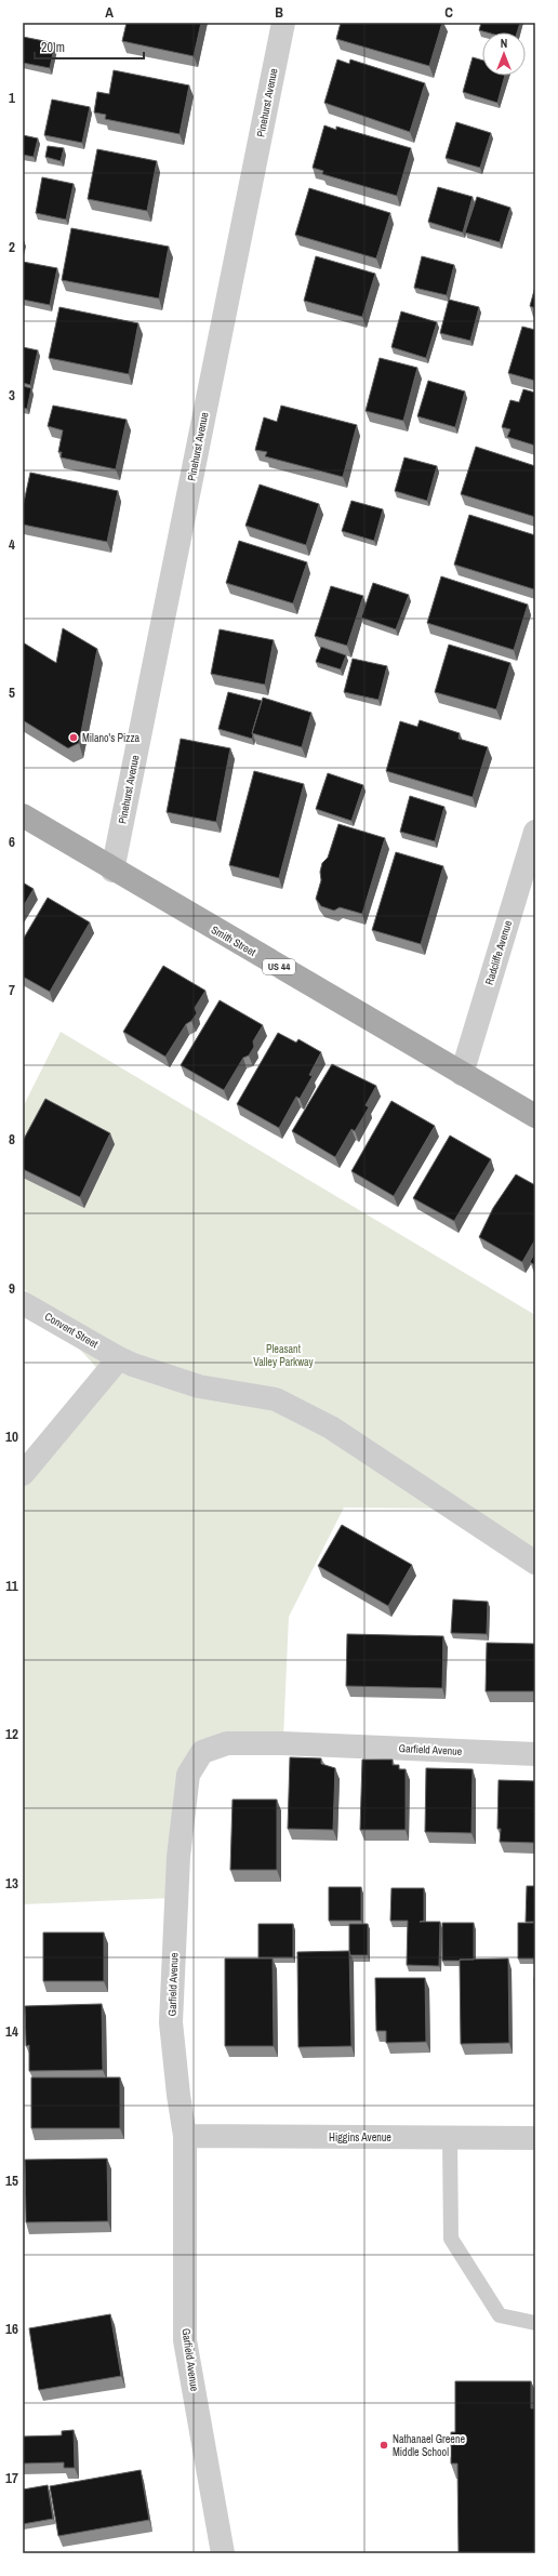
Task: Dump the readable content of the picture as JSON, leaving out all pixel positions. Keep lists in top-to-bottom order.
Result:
{
  "streets": {
    "main road": ["Smith Street", "US 44"],
    "street": [
      "Pinehurst Avenue",
      "Radcliffe Avenue",
      "Convent Street",
      "Garfield Avenue",
      "Higgins Avenue"
    ]
  },
  "crossings": [
    ["Pinehurst Avenue", "Smith Street"],
    ["Smith Street", "Radcliffe Avenue"],
    ["Garfield Avenue", "Higgins Avenue"]
  ],
  "parks": ["Pleasant Valley Parkway"],
  "places": ["Milano's Pizza", "Nathanael Greene Middle School"],
  "scale_bar": "20 m",
  "north": "top",
  "grid": {
    "columns": ["A", "B", "C"],
    "rows": [
      "1",
      "2",
      "3",
      "4",
      "5",
      "6",
      "7",
      "8",
      "9",
      "10",
      "11",
      "12",
      "13",
      "14",
      "15",
      "16",
      "17"
    ]
  }
}
